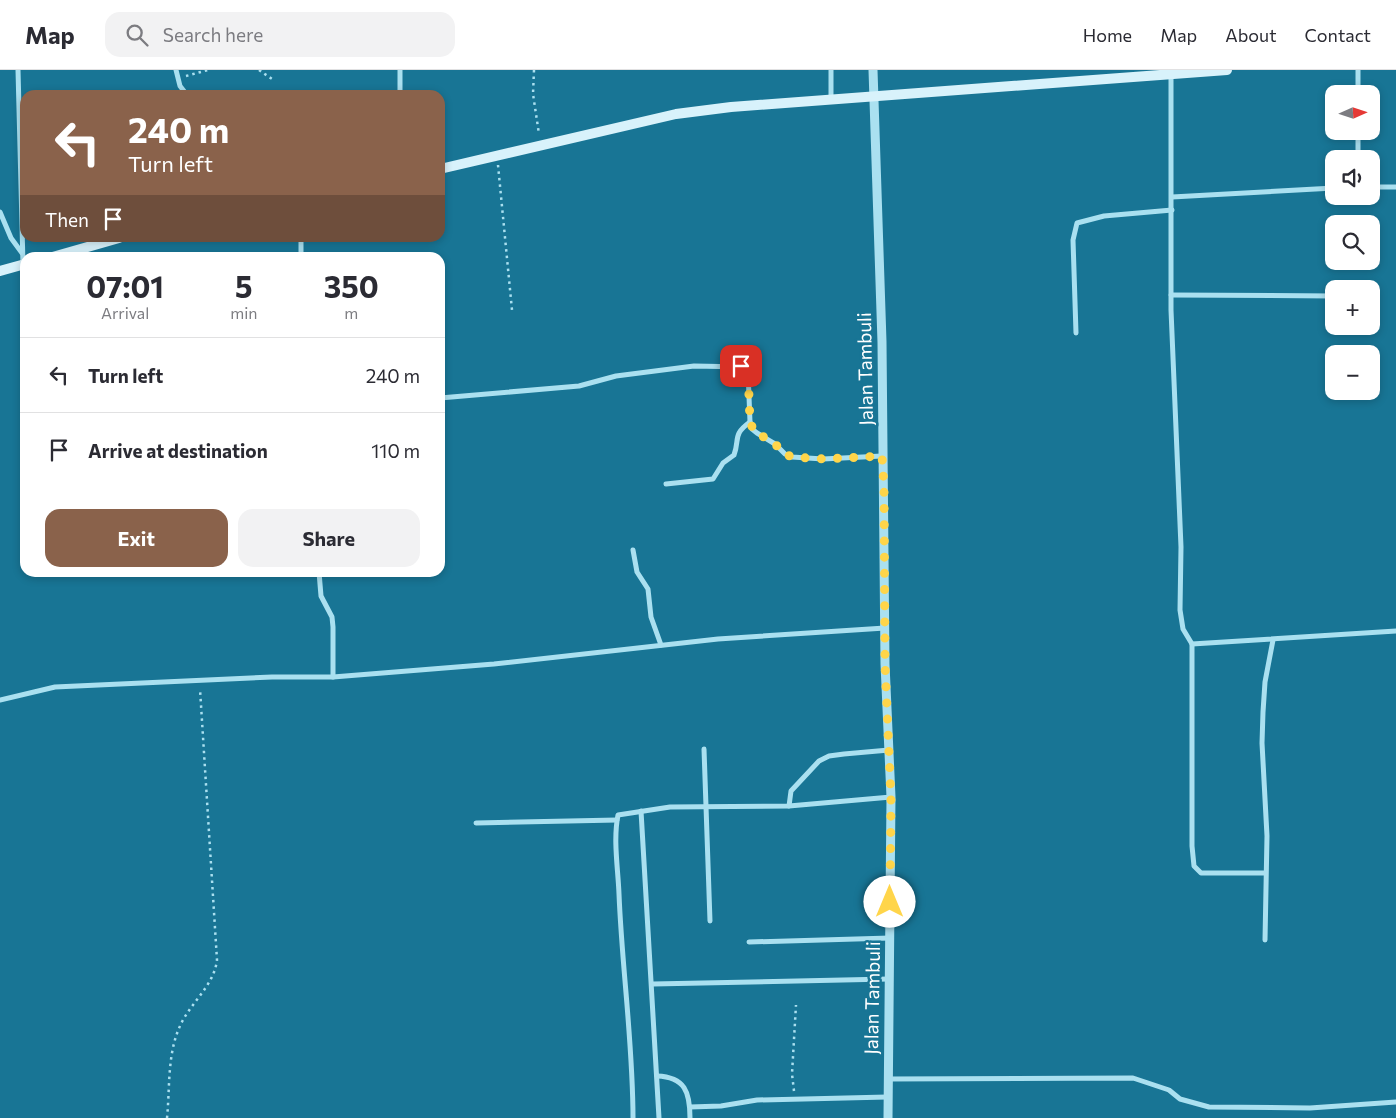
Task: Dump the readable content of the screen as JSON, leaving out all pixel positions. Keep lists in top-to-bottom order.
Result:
{
  "streets": {
    "street": ["Jalan Tambuli"]
  },
  "north": "right",
  "page": {
    "header": "Map",
    "search": "Search here",
    "nav": [
      "Home",
      "Map",
      "About",
      "Contact"
    ],
    "map_buttons": ["+", "−"],
    "turn": ["240 m", "Turn left"],
    "then": "Then",
    "eta": [
      "07:01",
      "Arrival",
      "5",
      "min",
      "350",
      "m"
    ],
    "list": [
      {
        "name": "Turn left",
        "value": "240 m"
      },
      {
        "name": "Arrive at destination",
        "value": "110 m"
      }
    ],
    "buttons": ["Exit", "Share"]
  }
}
